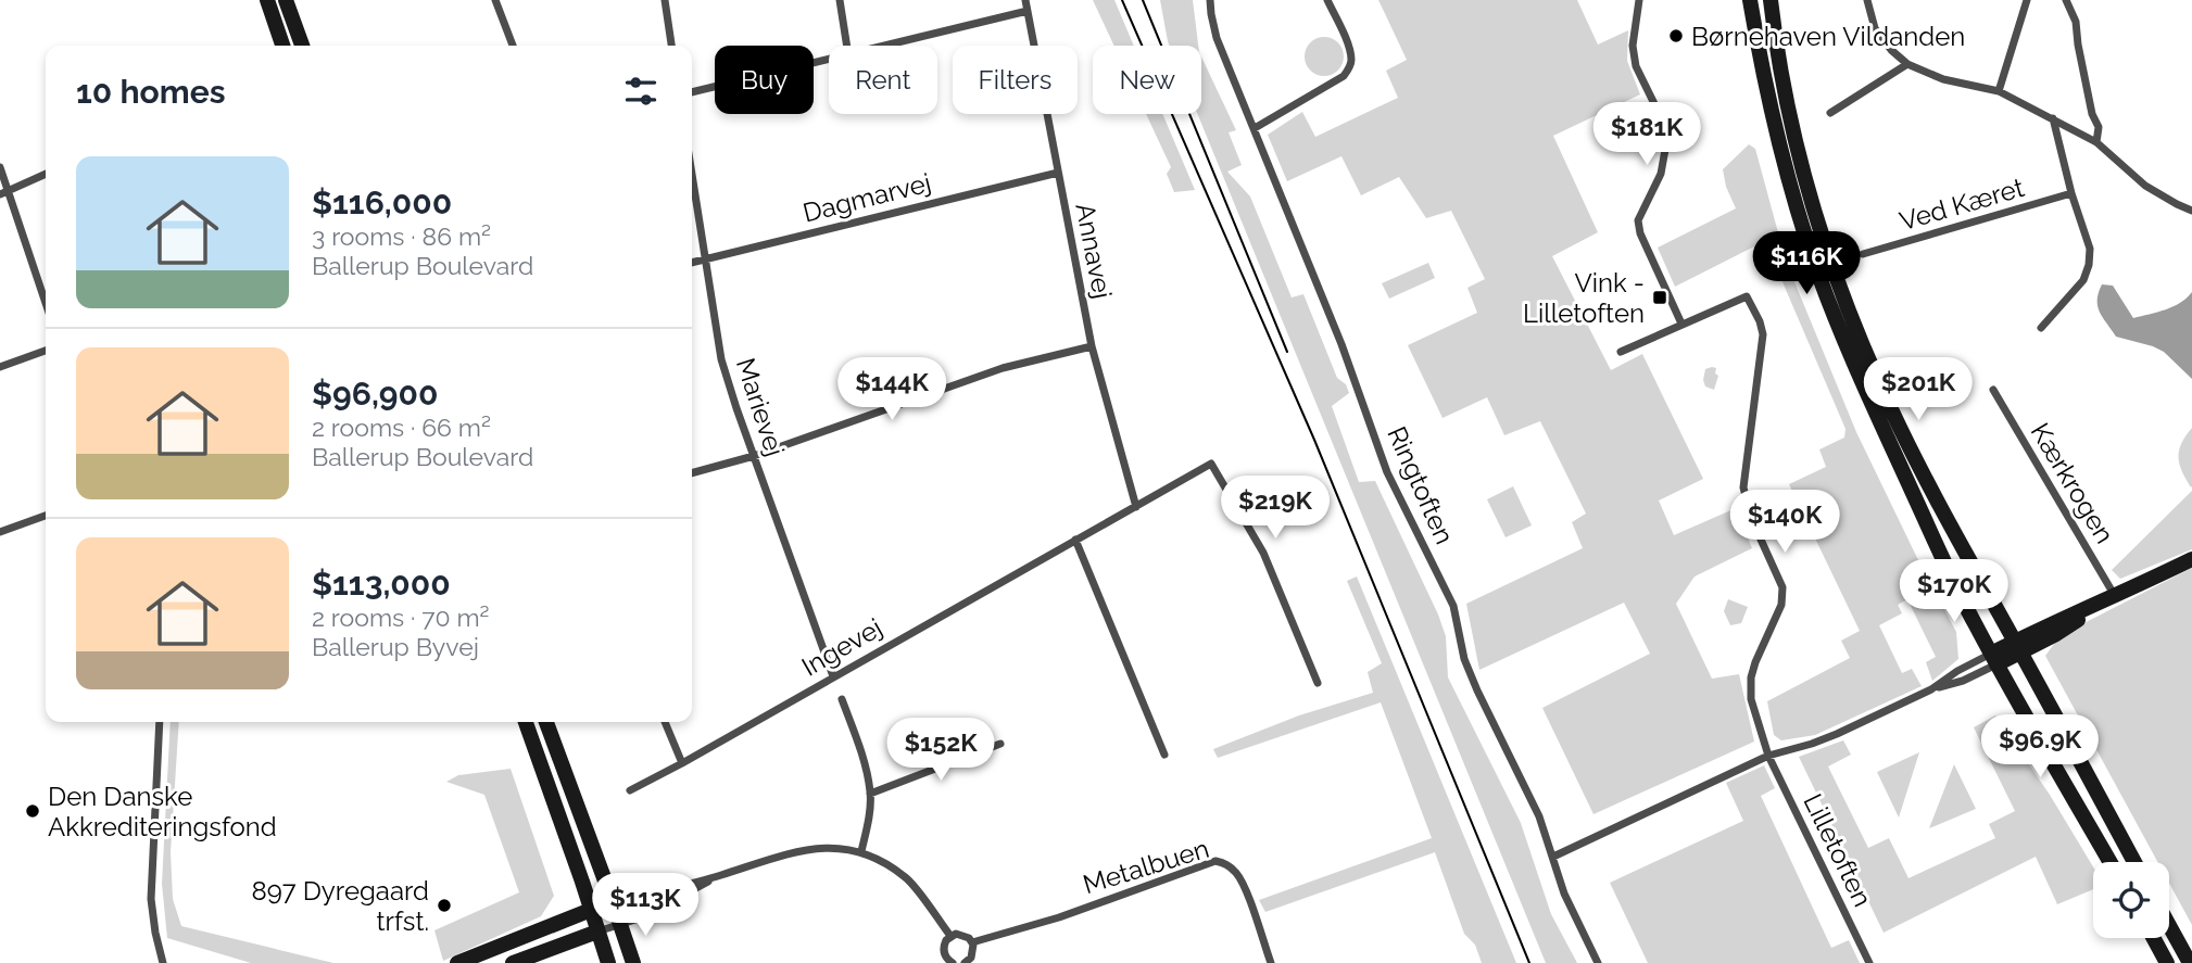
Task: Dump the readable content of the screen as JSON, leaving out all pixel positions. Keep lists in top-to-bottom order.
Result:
{
  "streets": {
    "street": [
      "Dagmarvej",
      "Ved Kæret",
      "Annavej",
      "Marievej",
      "Kærkrogen",
      "Ringtoften",
      "Ingevej",
      "Lilletoften",
      "Metalbuen"
    ]
  },
  "crossings": [
    ["Dagmarvej", "Annavej"],
    ["Dagmarvej", "Marievej"],
    ["Annavej", "Ingevej"],
    ["Marievej", "Ingevej"]
  ],
  "places": {
    "other": ["Børnehaven Vildanden", "Den Danske Akkrediteringsfond", "897 Dyregaard trfst."],
    "transit": ["Vink - Lilletoften"]
  },
  "page": {
    "chip": [
      "Buy",
      "Rent",
      "Filters",
      "New"
    ],
    "heading": "10 homes",
    "price": [
      "$181K",
      "$116K",
      "$144K",
      "$201K",
      "$219K",
      "$140K",
      "$170K",
      "$96.9K",
      "$152K",
      "$113K"
    ],
    "list": [
      {
        "name": "$116,000",
        "note": "3 rooms · 86 m² · Ballerup Boulevard"
      },
      {
        "name": "$96,900",
        "note": "2 rooms · 66 m² · Ballerup Boulevard"
      },
      {
        "name": "$113,000",
        "note": "2 rooms · 70 m² · Ballerup Byvej"
      }
    ]
  }
}
